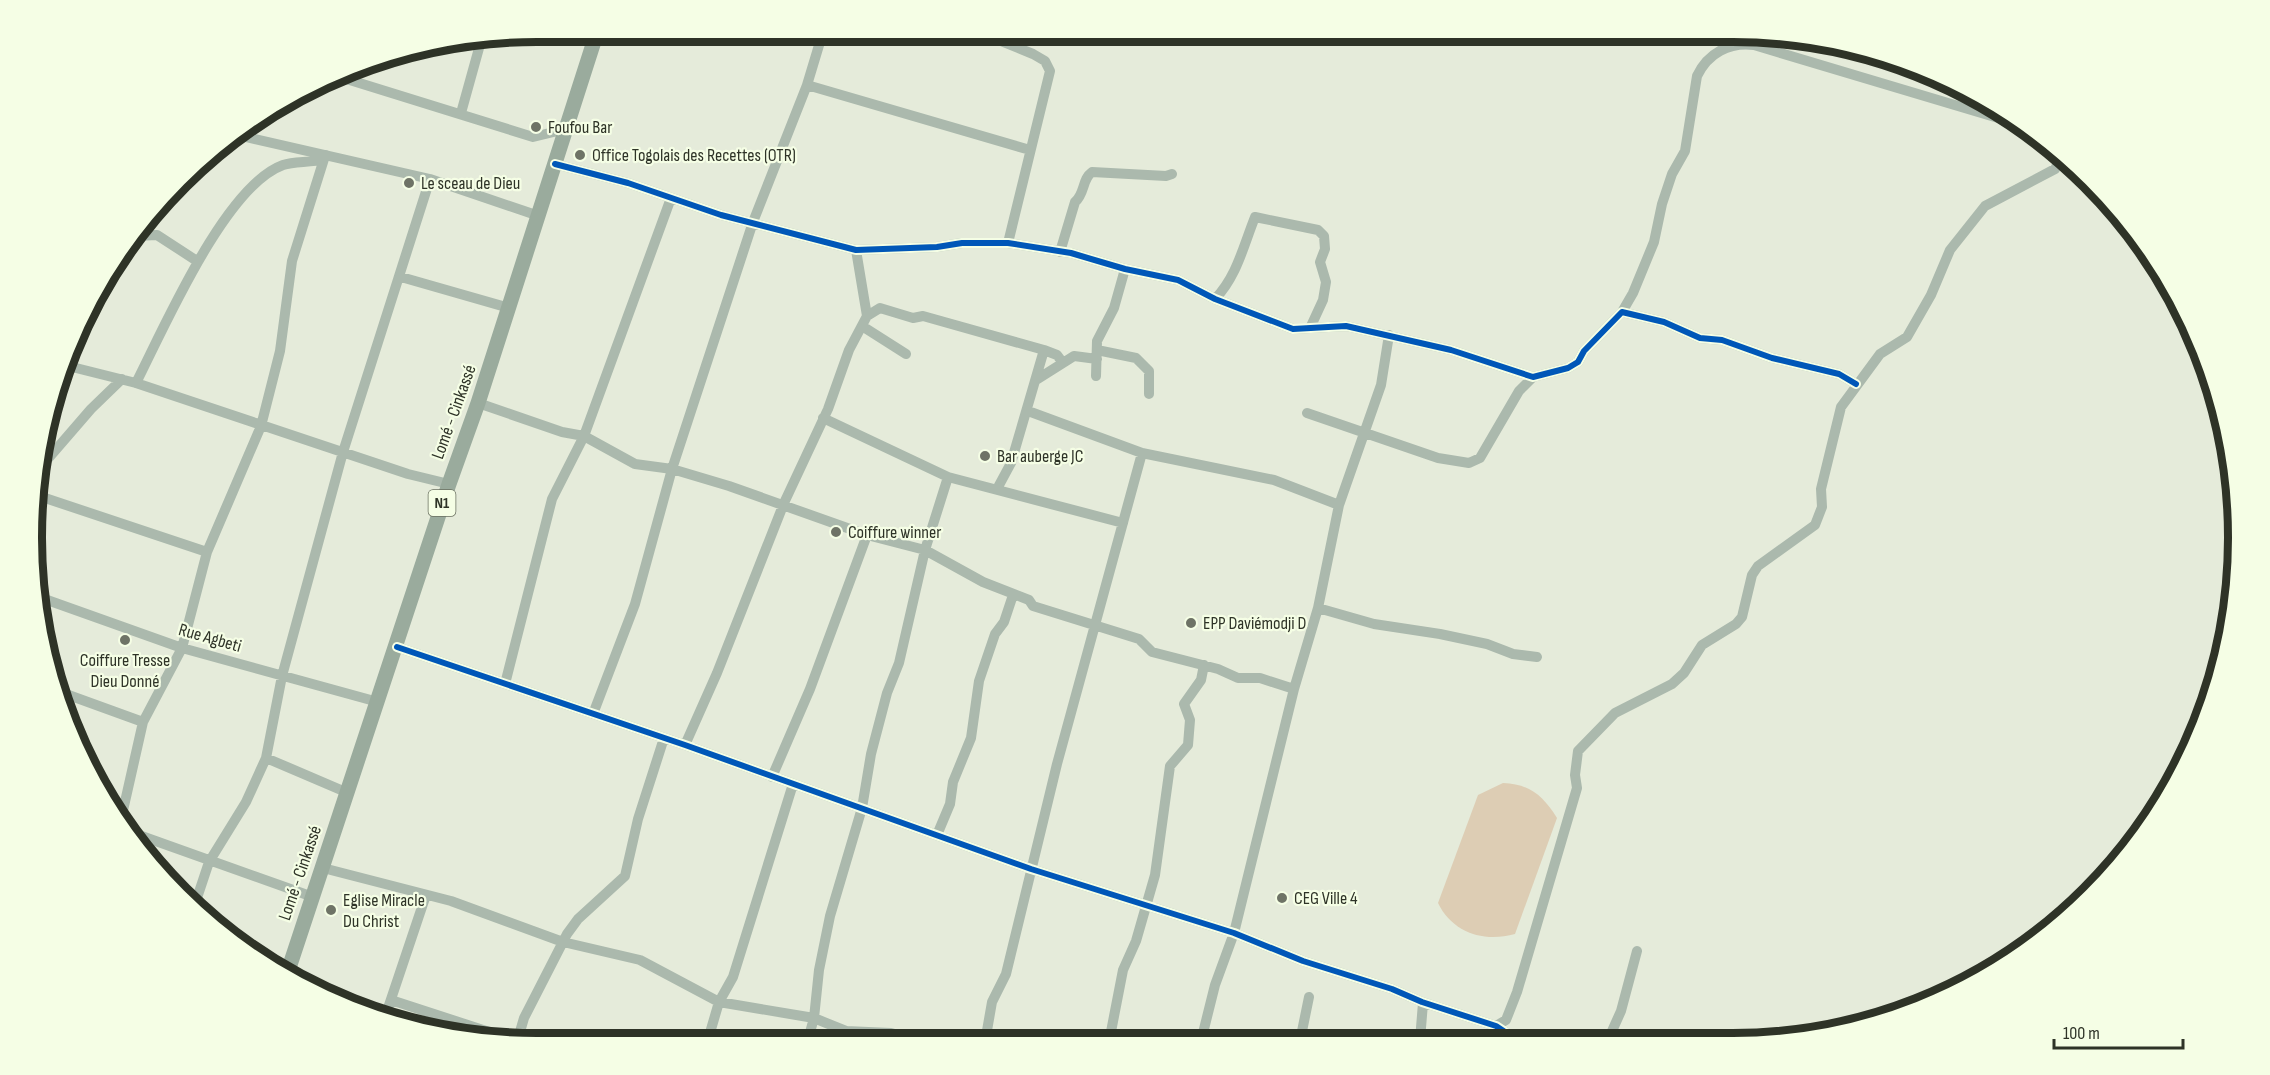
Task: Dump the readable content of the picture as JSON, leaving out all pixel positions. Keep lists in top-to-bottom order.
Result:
{
  "streets": {
    "highway": ["Lomé - Cinkassé", "N1"],
    "street": ["Rue Agbeti"]
  },
  "crossings": [
    ["Lomé - Cinkassé", "Rue Agbeti"]
  ],
  "places": [
    "Foufou Bar",
    "Office Togolais des Recettes (OTR)",
    "Le sceau de Dieu",
    "Bar auberge JC",
    "Coiffure winner",
    "EPP Daviémodji D",
    "Coiffure Tresse Dieu Donné",
    "CEG Ville 4",
    "Eglise Miracle Du Christ"
  ],
  "scale_bar": "100 m"
}
